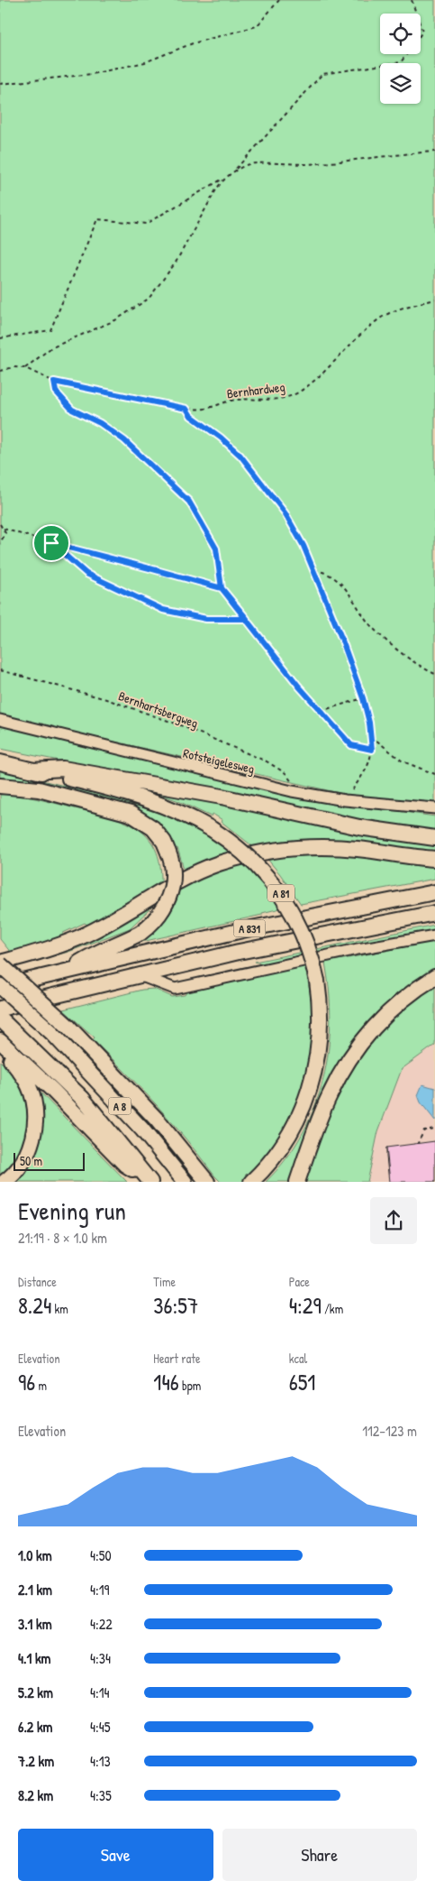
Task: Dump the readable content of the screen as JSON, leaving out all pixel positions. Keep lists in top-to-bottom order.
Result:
{
  "streets": {
    "highway": ["A 81", "A 831", "A 8"],
    "lane": ["Rotsteigelesweg"],
    "path": ["Bernhardweg", "Bernhartsbergweg"]
  },
  "crossings": [
    ["Bernhartsbergweg", "Rotsteigelesweg"],
    ["A 831", "A 8"]
  ],
  "scale_bar": "50 m",
  "page": {
    "scale": "50 m",
    "heading": ["Evening run", "21:19 · 8 × 1.0 km"],
    "stats": [
      ["Distance", "8.24 km"],
      ["Time", "36:57"],
      ["Pace", "4:29 /km"],
      ["Elevation", "96 m"],
      ["Heart rate", "146 bpm"],
      ["kcal", "651"]
    ],
    "chart": ["Elevation", "112–123 m"],
    "list": [
      {
        "name": "1.0 km",
        "note": "4:50"
      },
      {
        "name": "2.1 km",
        "note": "4:19"
      },
      {
        "name": "3.1 km",
        "note": "4:22"
      },
      {
        "name": "4.1 km",
        "note": "4:34"
      },
      {
        "name": "5.2 km",
        "note": "4:14"
      },
      {
        "name": "6.2 km",
        "note": "4:45"
      },
      {
        "name": "7.2 km",
        "note": "4:13"
      },
      {
        "name": "8.2 km",
        "note": "4:35"
      }
    ],
    "buttons": ["Save", "Share"]
  }
}
